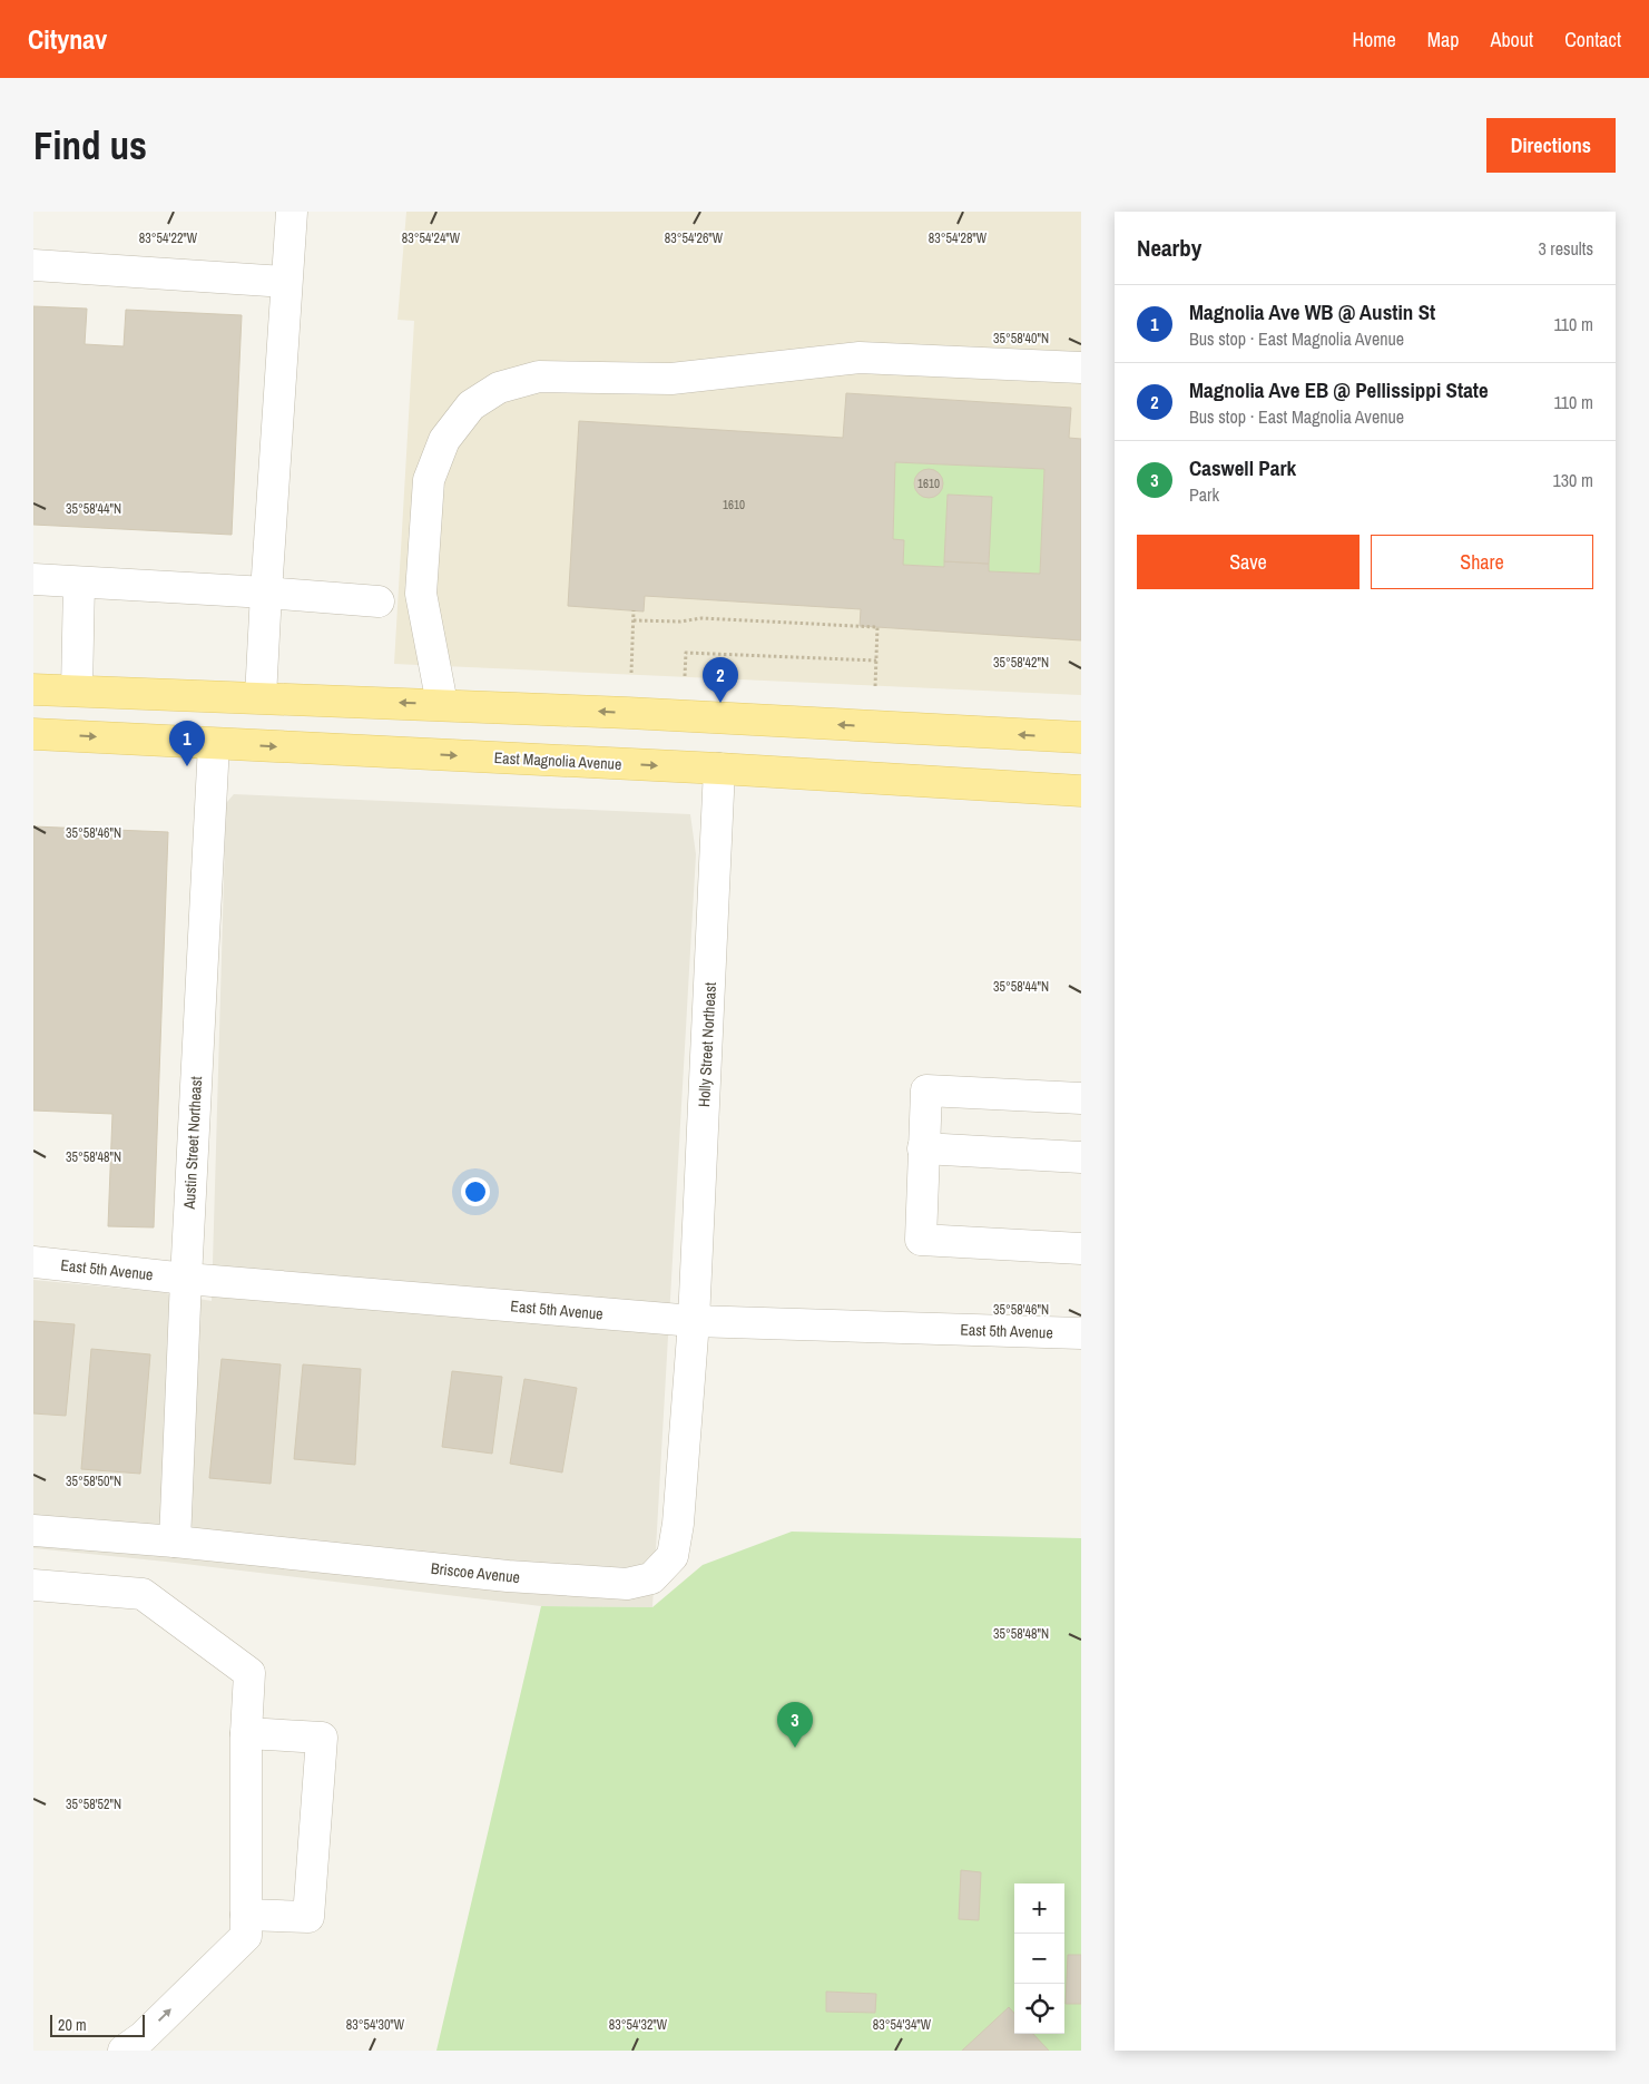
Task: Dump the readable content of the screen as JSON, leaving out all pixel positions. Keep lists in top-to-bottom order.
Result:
{
  "streets": {
    "main road": ["East Magnolia Avenue"],
    "street": [
      "Holly Street Northeast",
      "Austin Street Northeast",
      "East 5th Avenue",
      "Briscoe Avenue"
    ]
  },
  "crossings": [
    ["East Magnolia Avenue", "Holly Street Northeast"],
    ["East Magnolia Avenue", "Austin Street Northeast"],
    ["Holly Street Northeast", "East 5th Avenue"],
    ["Holly Street Northeast", "Briscoe Avenue"],
    ["Austin Street Northeast", "East 5th Avenue"],
    ["Austin Street Northeast", "Briscoe Avenue"],
    ["East 5th Avenue", "Briscoe Avenue"]
  ],
  "house_numbers": ["1610", "1610"],
  "scale_bar": "20 m",
  "page": {
    "header": "Citynav",
    "nav": [
      "Home",
      "Map",
      "About",
      "Contact"
    ],
    "buttons": [
      "Directions",
      ["Save", "Share"]
    ],
    "title": "Find us",
    "heading": ["Nearby", "3 results"],
    "list": [
      {
        "mark": "1",
        "name": "Magnolia Ave WB @ Austin St",
        "note": "Bus stop · East Magnolia Avenue",
        "value": "110 m"
      },
      {
        "mark": "2",
        "name": "Magnolia Ave EB @ Pellissippi State",
        "note": "Bus stop · East Magnolia Avenue",
        "value": "110 m"
      },
      {
        "mark": "3",
        "name": "Caswell Park",
        "note": "Park",
        "value": "130 m"
      }
    ],
    "pins": ["2", "1", "3"],
    "map_buttons": ["+", "−"],
    "scale": "20 m"
  },
  "coordinates": [
    "83°54'22\"W",
    "83°54'26\"W",
    "83°54'28\"W",
    "83°54'24\"W",
    "35°58'40\"N",
    "35°58'44\"N",
    "35°58'42\"N",
    "35°58'46\"N",
    "35°58'48\"N",
    "35°58'50\"N",
    "35°58'52\"N",
    "83°54'30\"W",
    "83°54'32\"W",
    "83°54'34\"W"
  ]
}
